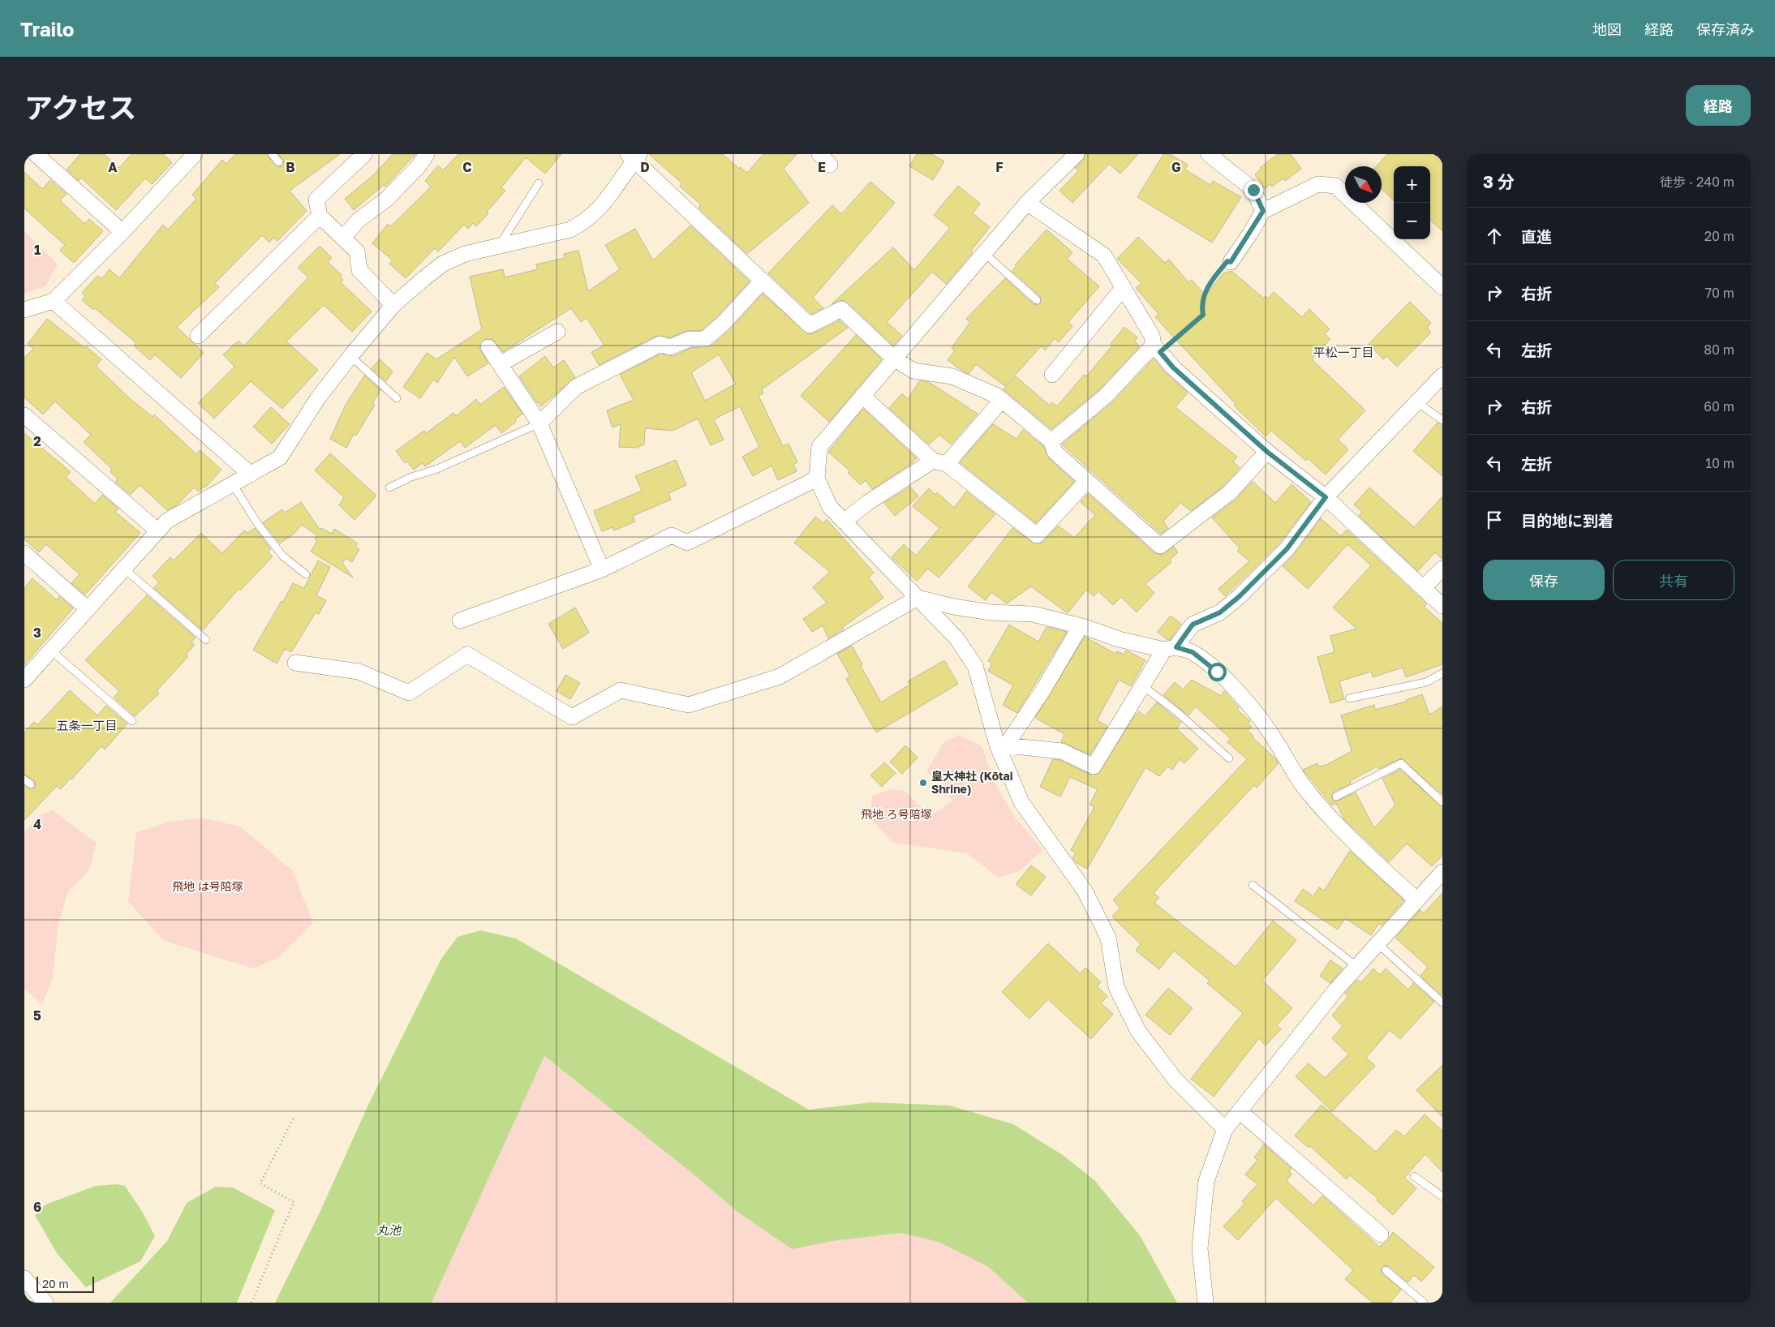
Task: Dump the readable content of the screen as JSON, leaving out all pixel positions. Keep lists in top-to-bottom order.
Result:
{
  "districts": ["平松一丁目", "五条一丁目"],
  "water": ["丸池"],
  "parks": ["飛地 ろ号陪塚", "飛地 は号陪塚"],
  "places": ["皇大神社 (Kōtai Shrine)"],
  "scale_bar": "20 m",
  "north": "bottom right",
  "page": {
    "header": "Trailo",
    "nav": ["地図", "経路", "保存済み"],
    "title": "アクセス",
    "buttons": [
      "経路",
      ["保存", "共有"]
    ],
    "heading": ["3 分", "徒歩 · 240 m"],
    "map_buttons": ["+", "−"],
    "list": [
      ["直進", "20 m"],
      ["右折", "70 m"],
      ["左折", "80 m"],
      ["右折", "60 m"],
      ["左折", "10 m"],
      "目的地に到着"
    ],
    "scale": "20 m"
  },
  "grid": {
    "columns": [
      "A",
      "B",
      "C",
      "D",
      "E",
      "F",
      "G"
    ],
    "rows": [
      "1",
      "2",
      "3",
      "4",
      "5",
      "6"
    ]
  }
}
